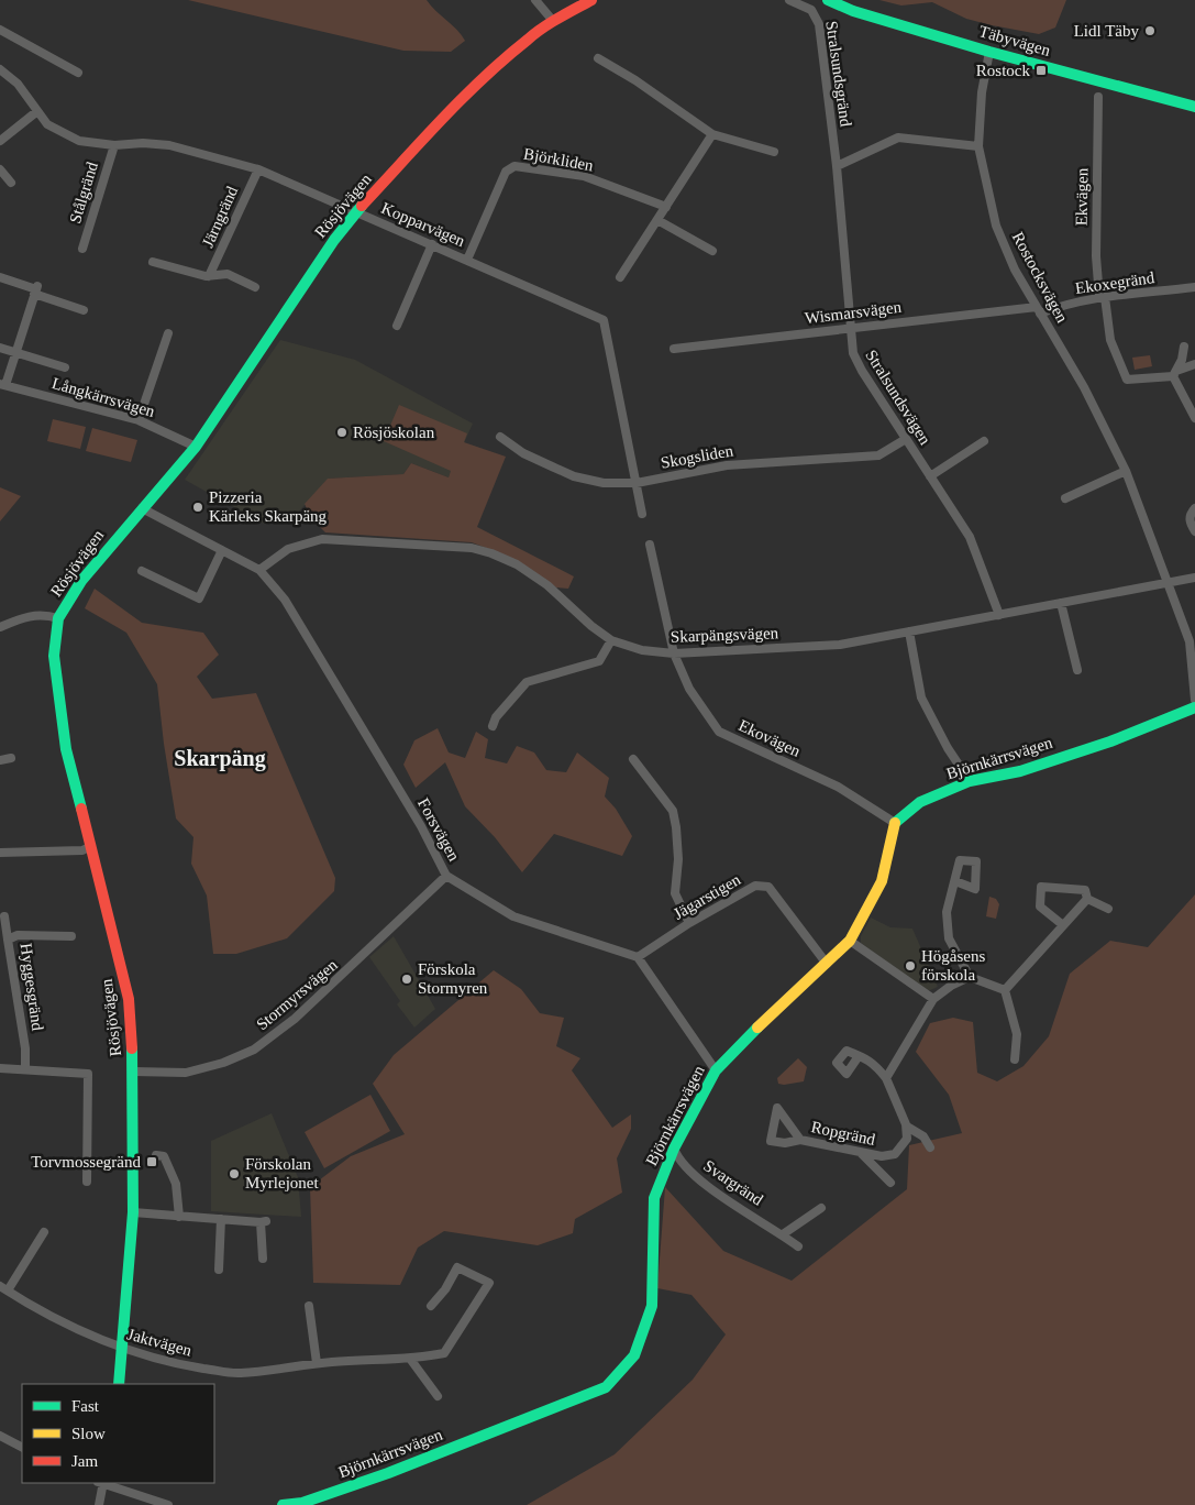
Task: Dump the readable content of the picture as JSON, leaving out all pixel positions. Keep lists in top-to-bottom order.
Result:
{
  "streets": {
    "street": [
      "Täbyvägen",
      "Stralsundsgränd",
      "Björkliden",
      "Stålgränd",
      "Ekvägen",
      "Rösjövägen",
      "Järngränd",
      "Kopparvägen",
      "Rostocksvägen",
      "Ekoxegränd",
      "Wismarsvägen",
      "Långkärrsvägen",
      "Stralsundsvägen",
      "Skogsliden",
      "Skarpängsvägen",
      "Ekovägen",
      "Björnkärrsvägen",
      "Forsvägen",
      "Jägarstigen",
      "Hyggesgränd",
      "Stormyrsvägen",
      "Ropgränd",
      "Svargränd",
      "Jaktvägen"
    ]
  },
  "crossings": [
    ["Täbyvägen", "Rostocksvägen"],
    ["Stralsundsgränd", "Stralsundsvägen"],
    ["Björkliden", "Kopparvägen"],
    ["Stålgränd", "Kopparvägen"],
    ["Ekvägen", "Ekoxegränd"],
    ["Rösjövägen", "Kopparvägen"],
    ["Rösjövägen", "Långkärrsvägen"],
    ["Rösjövägen", "Forsvägen"],
    ["Rösjövägen", "Stormyrsvägen"],
    ["Rösjövägen", "Jaktvägen"],
    ["Järngränd", "Kopparvägen"],
    ["Kopparvägen", "Skogsliden"],
    ["Rostocksvägen", "Ekoxegränd"],
    ["Rostocksvägen", "Wismarsvägen"],
    ["Rostocksvägen", "Skarpängsvägen"],
    ["Ekoxegränd", "Wismarsvägen"],
    ["Wismarsvägen", "Stralsundsvägen"],
    ["Stralsundsvägen", "Skogsliden"],
    ["Stralsundsvägen", "Skarpängsvägen"],
    ["Skarpängsvägen", "Ekovägen"],
    ["Skarpängsvägen", "Forsvägen"],
    ["Ekovägen", "Björnkärrsvägen"],
    ["Björnkärrsvägen", "Jägarstigen"],
    ["Björnkärrsvägen", "Svargränd"],
    ["Forsvägen", "Jägarstigen"],
    ["Forsvägen", "Stormyrsvägen"]
  ],
  "districts": ["Skarpäng"],
  "places": {
    "other": [
      "Lidl Täby",
      "Rösjöskolan",
      "Pizzeria Kärleks Skarpäng",
      "Högåsens förskola",
      "Förskola Stormyren",
      "Förskolan Myrlejonet"
    ],
    "transit": ["Rostock", "Torvmossegränd"]
  },
  "legend": ["Fast", "Slow", "Jam"]
}
